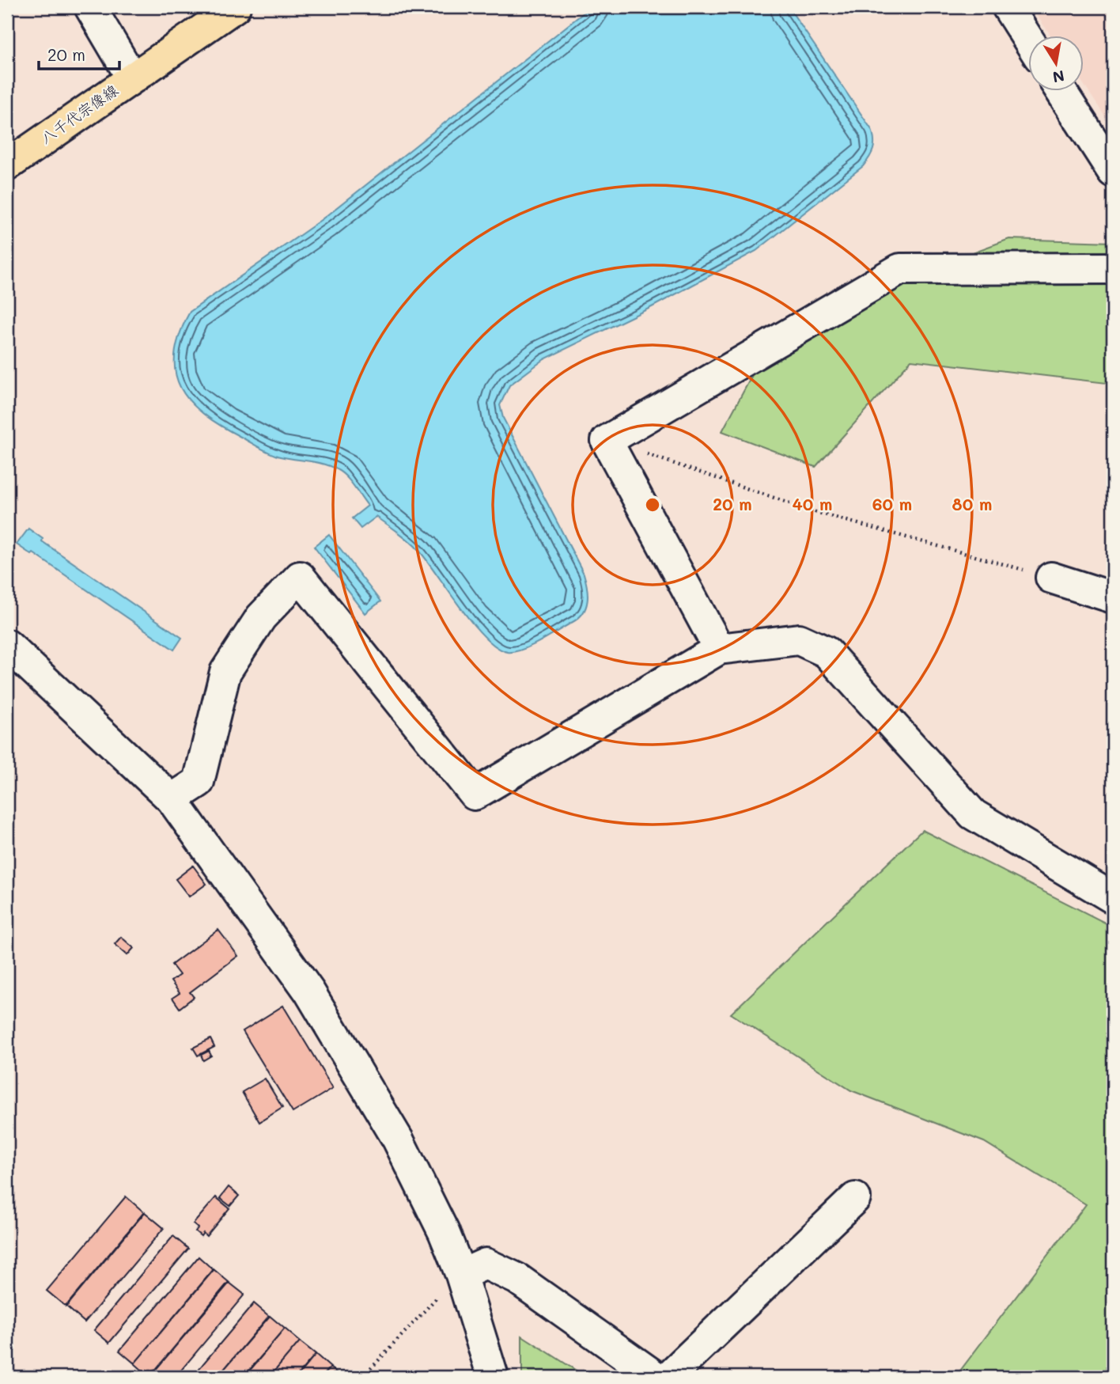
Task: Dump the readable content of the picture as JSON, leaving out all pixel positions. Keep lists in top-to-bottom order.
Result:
{
  "streets": {
    "main road": ["八千代宗像線"]
  },
  "scale_bar": "20 m",
  "north": "bottom",
  "rings": [
    "20 m",
    "40 m",
    "60 m",
    "80 m"
  ]
}
